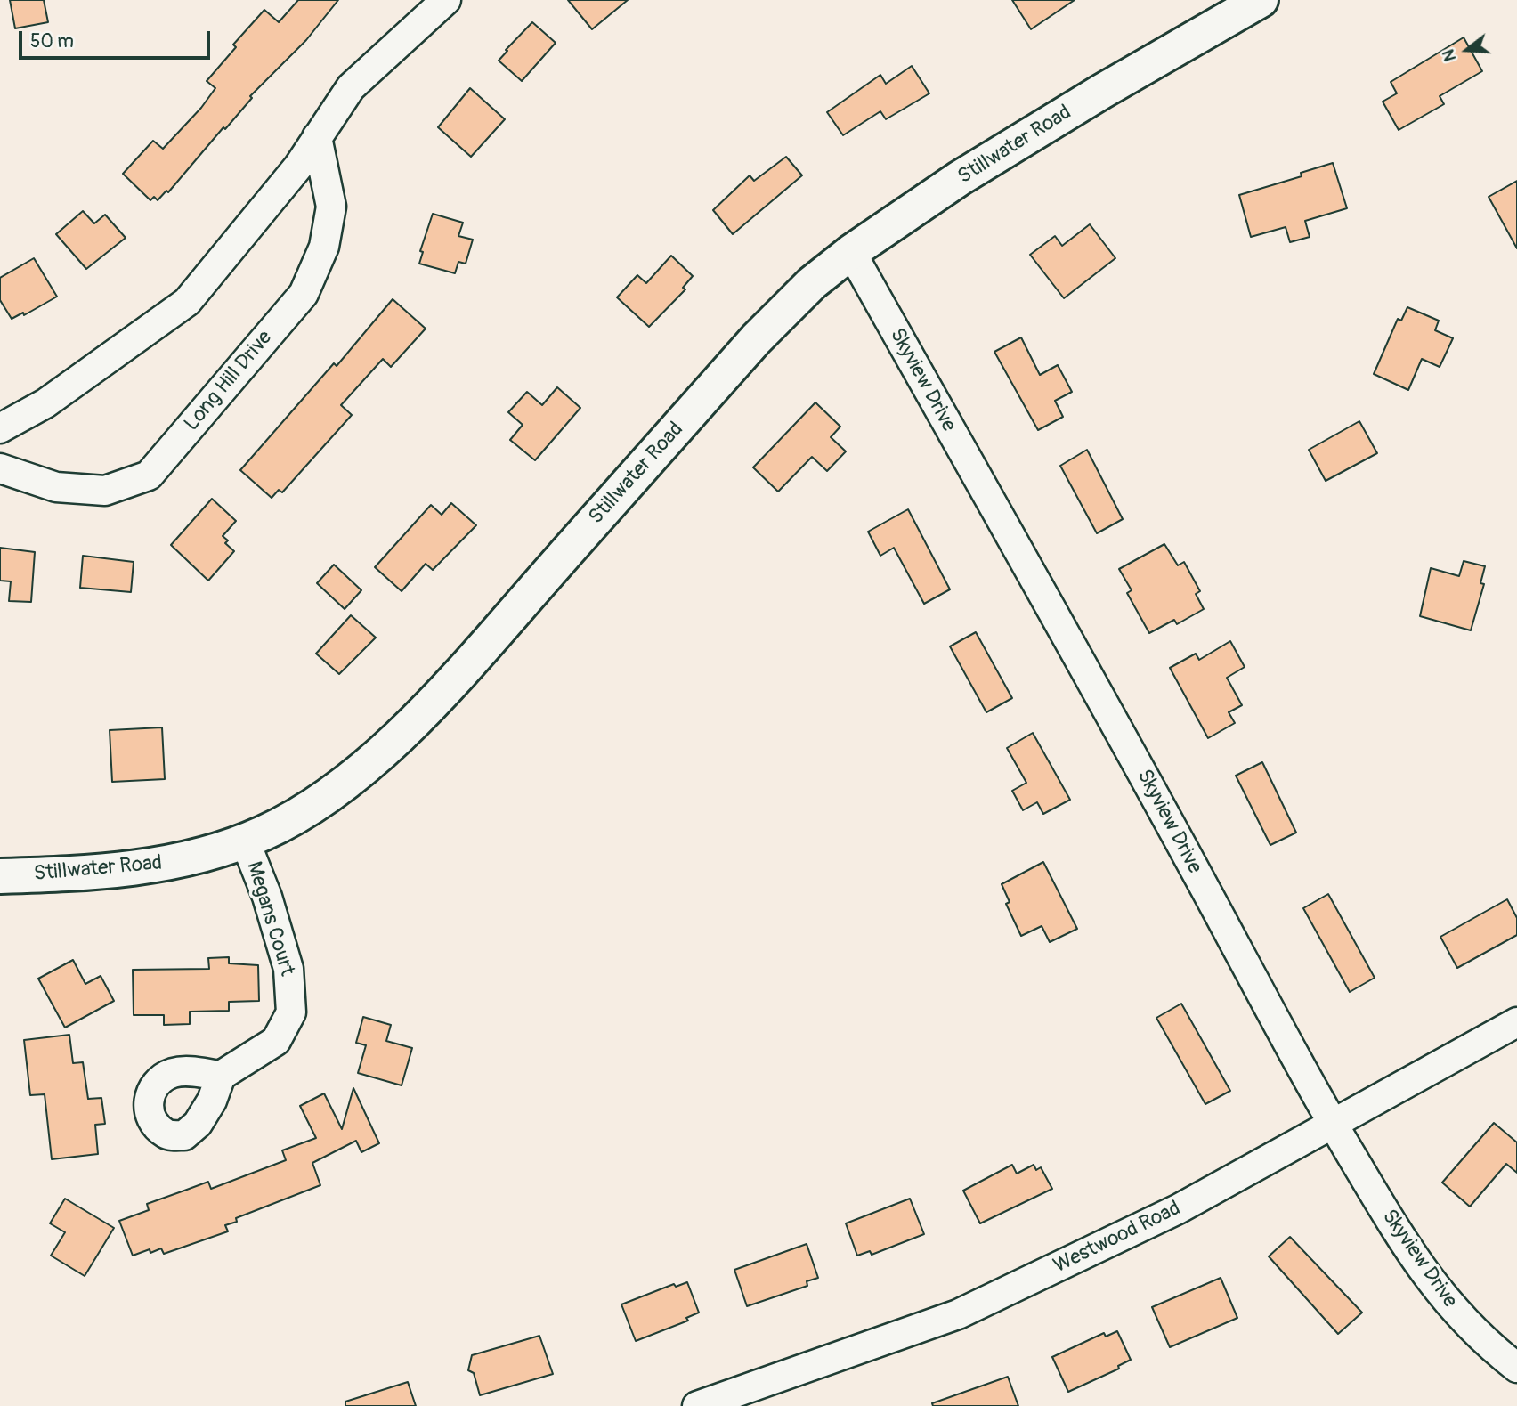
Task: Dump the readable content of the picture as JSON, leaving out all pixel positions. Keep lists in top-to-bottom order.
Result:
{
  "streets": {
    "main road": ["Stillwater Road"],
    "street": [
      "Skyview Drive",
      "Long Hill Drive",
      "Megans Court",
      "Westwood Road"
    ]
  },
  "crossings": [
    ["Stillwater Road", "Skyview Drive"],
    ["Stillwater Road", "Megans Court"],
    ["Skyview Drive", "Westwood Road"]
  ],
  "scale_bar": "50 m",
  "north": "left"
}
